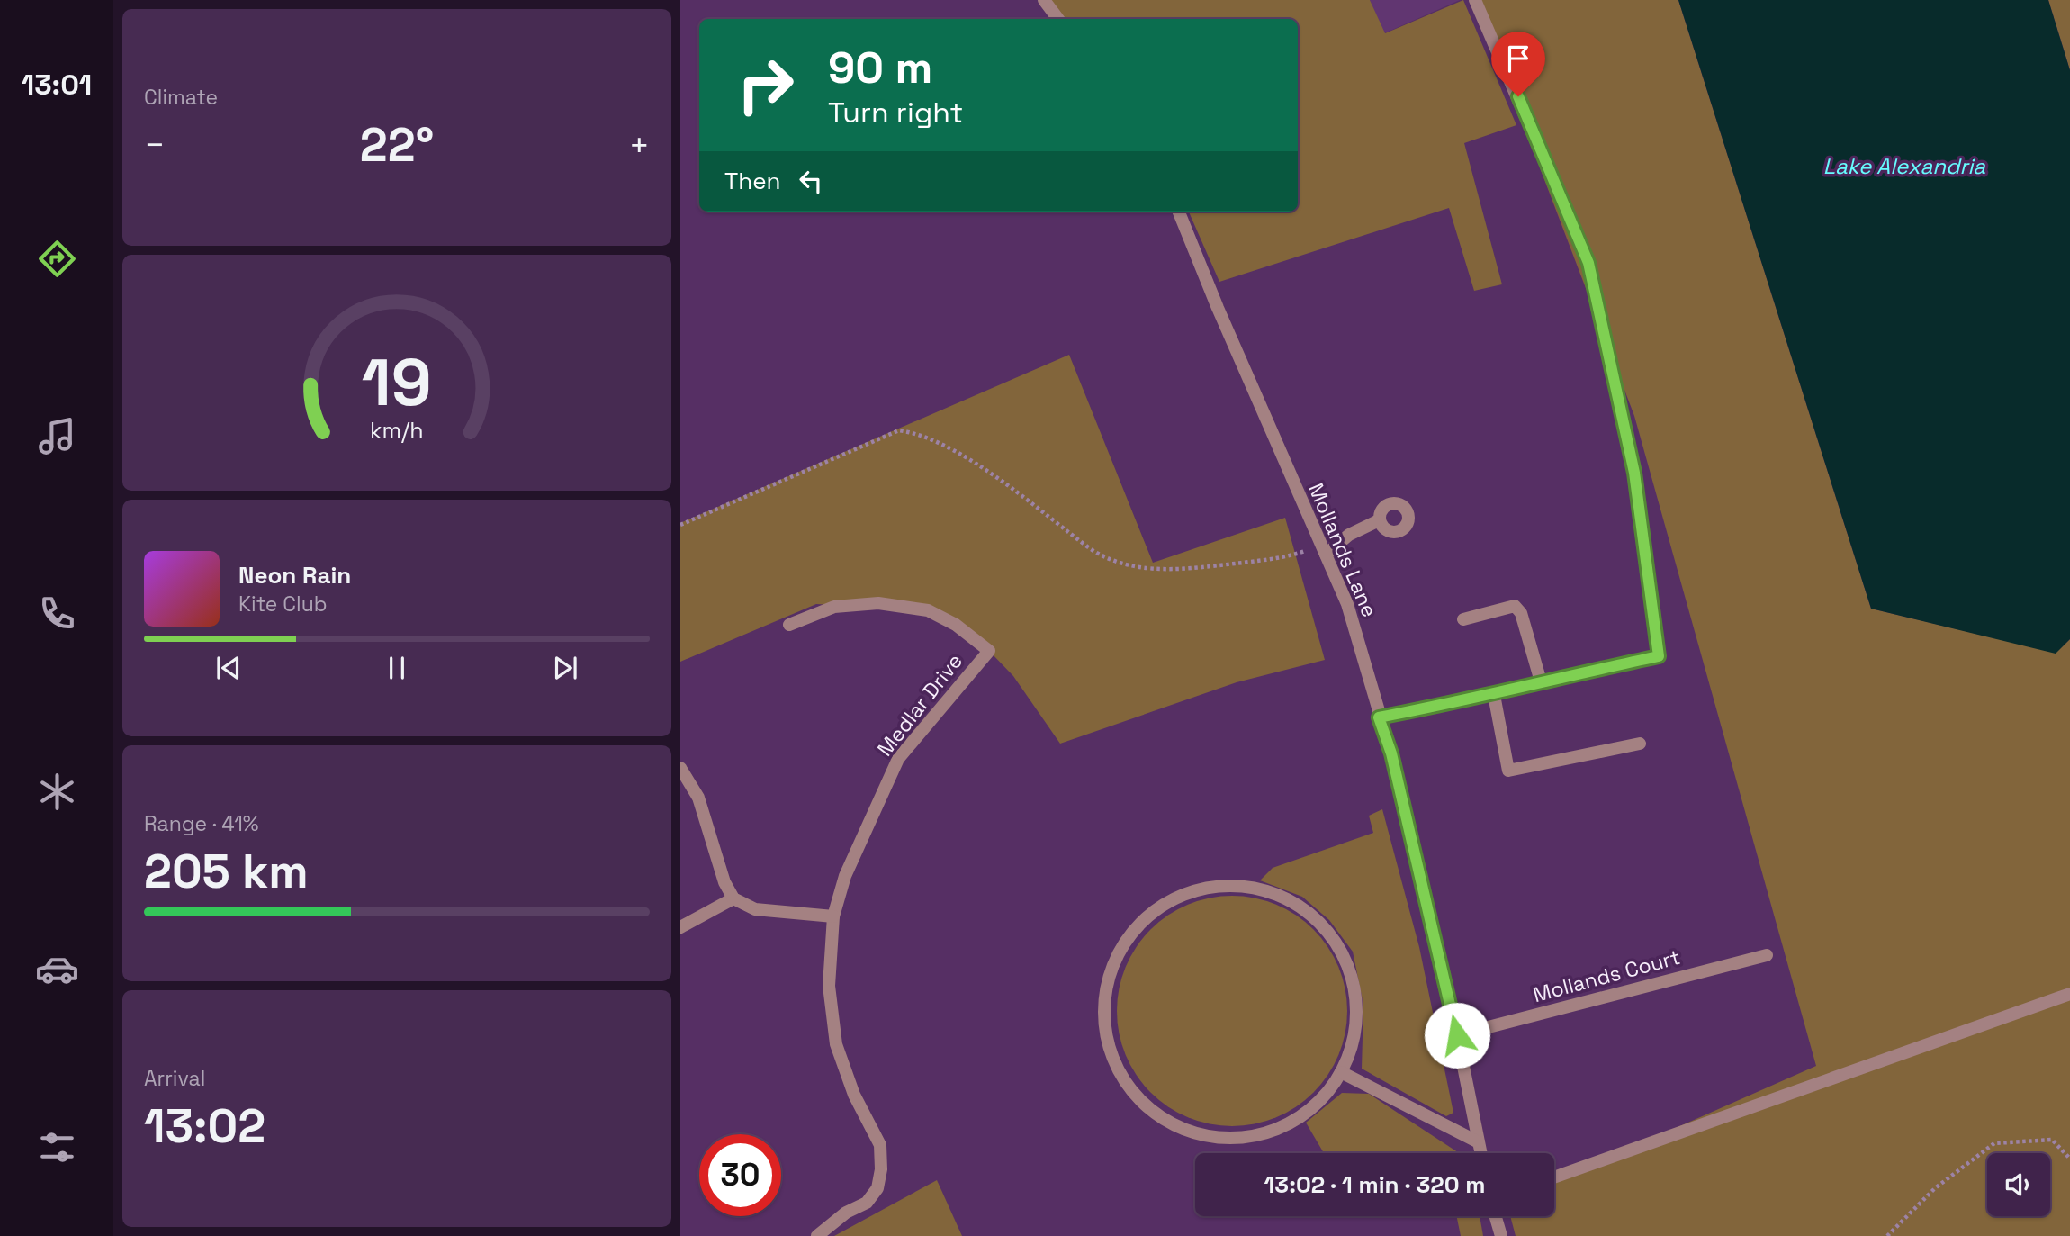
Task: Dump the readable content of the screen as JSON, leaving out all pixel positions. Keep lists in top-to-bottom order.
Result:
{
  "streets": {
    "street": ["Mollands Lane", "Medlar Drive", "Mollands Court"]
  },
  "crossings": [
    ["Mollands Lane", "Mollands Court"]
  ],
  "water": ["Lake Alexandria"],
  "page": {
    "tabs": "13:01",
    "tile": [
      "Climate",
      ["Range · 41%", "205 km"],
      ["Arrival", "13:02"]
    ],
    "turn": ["90 m", "Turn right"],
    "heat": ["−", "22°", "+"],
    "then": "Then",
    "song": ["Neon Rain", "Kite Club"],
    "limit": "30",
    "trip": "13:02 · 1 min · 320 m",
    "gauge": ["19", "km/h"]
  }
}
